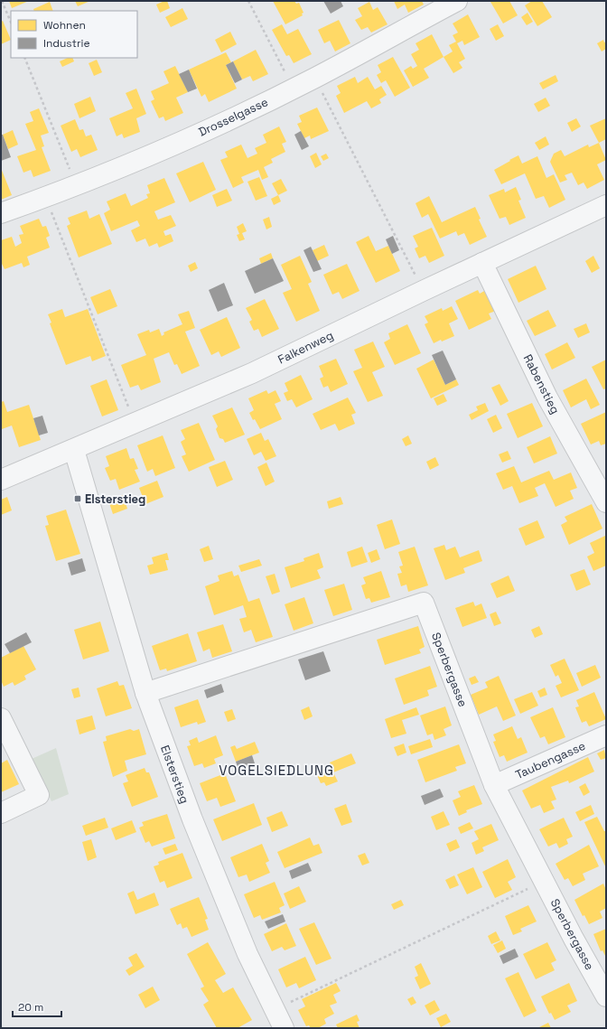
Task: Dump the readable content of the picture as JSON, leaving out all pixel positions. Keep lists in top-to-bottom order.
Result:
{
  "streets": {
    "street": [
      "Drosselgasse",
      "Falkenweg",
      "Rabenstieg",
      "Sperbergasse",
      "Taubengasse",
      "Elsterstieg"
    ]
  },
  "crossings": [
    ["Falkenweg", "Rabenstieg"],
    ["Falkenweg", "Elsterstieg"],
    ["Sperbergasse", "Taubengasse"],
    ["Sperbergasse", "Elsterstieg"]
  ],
  "districts": ["VOGELSIEDLUNG"],
  "places": {
    "transit": ["Elsterstieg"]
  },
  "legend": ["Wohnen", "Industrie"],
  "scale_bar": "20 m"
}
